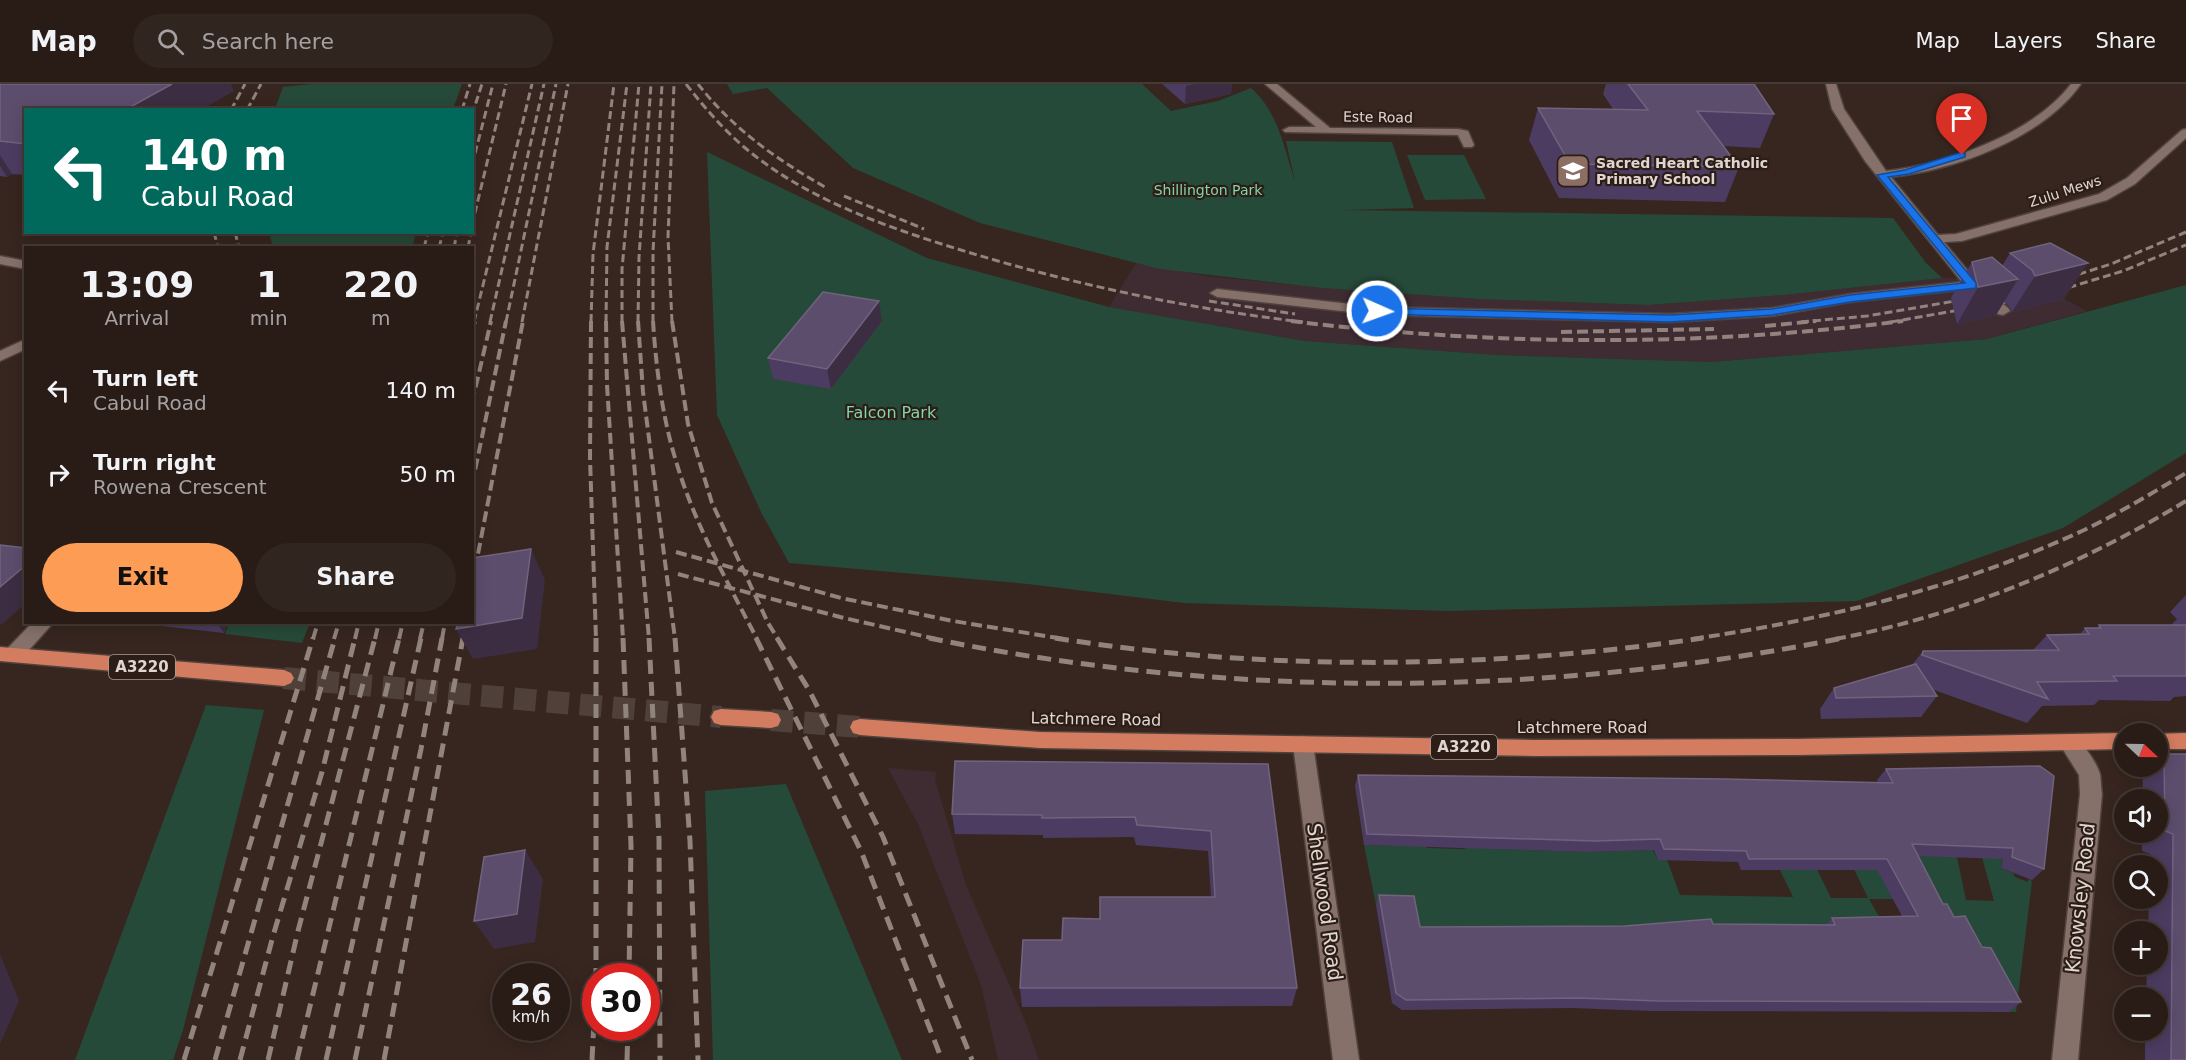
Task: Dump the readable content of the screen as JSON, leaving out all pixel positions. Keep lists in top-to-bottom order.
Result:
{
  "streets": {
    "highway": ["A3220", "Latchmere Road"],
    "street": [
      "Este Road",
      "Zulu Mews",
      "Knowsley Road",
      "Shellwood Road"
    ]
  },
  "crossings": [
    ["Latchmere Road", "Knowsley Road"],
    ["Latchmere Road", "Shellwood Road"]
  ],
  "parks": ["Shillington Park", "Falcon Park"],
  "places": {
    "school or university": ["Sacred Heart Catholic Primary School"]
  },
  "north": "right",
  "page": {
    "header": "Map",
    "search": "Search here",
    "nav": ["Map", "Layers", "Share"],
    "turn": ["140 m", "Cabul Road"],
    "eta": [
      "13:09",
      "Arrival",
      "1",
      "min",
      "220",
      "m"
    ],
    "list": [
      {
        "name": "Turn left",
        "note": "Cabul Road",
        "value": "140 m"
      },
      {
        "name": "Turn right",
        "note": "Rowena Crescent",
        "value": "50 m"
      }
    ],
    "buttons": ["Exit", "Share"],
    "map_buttons": ["+", "−"],
    "speed": "26 km/h",
    "limit": "30"
  }
}
